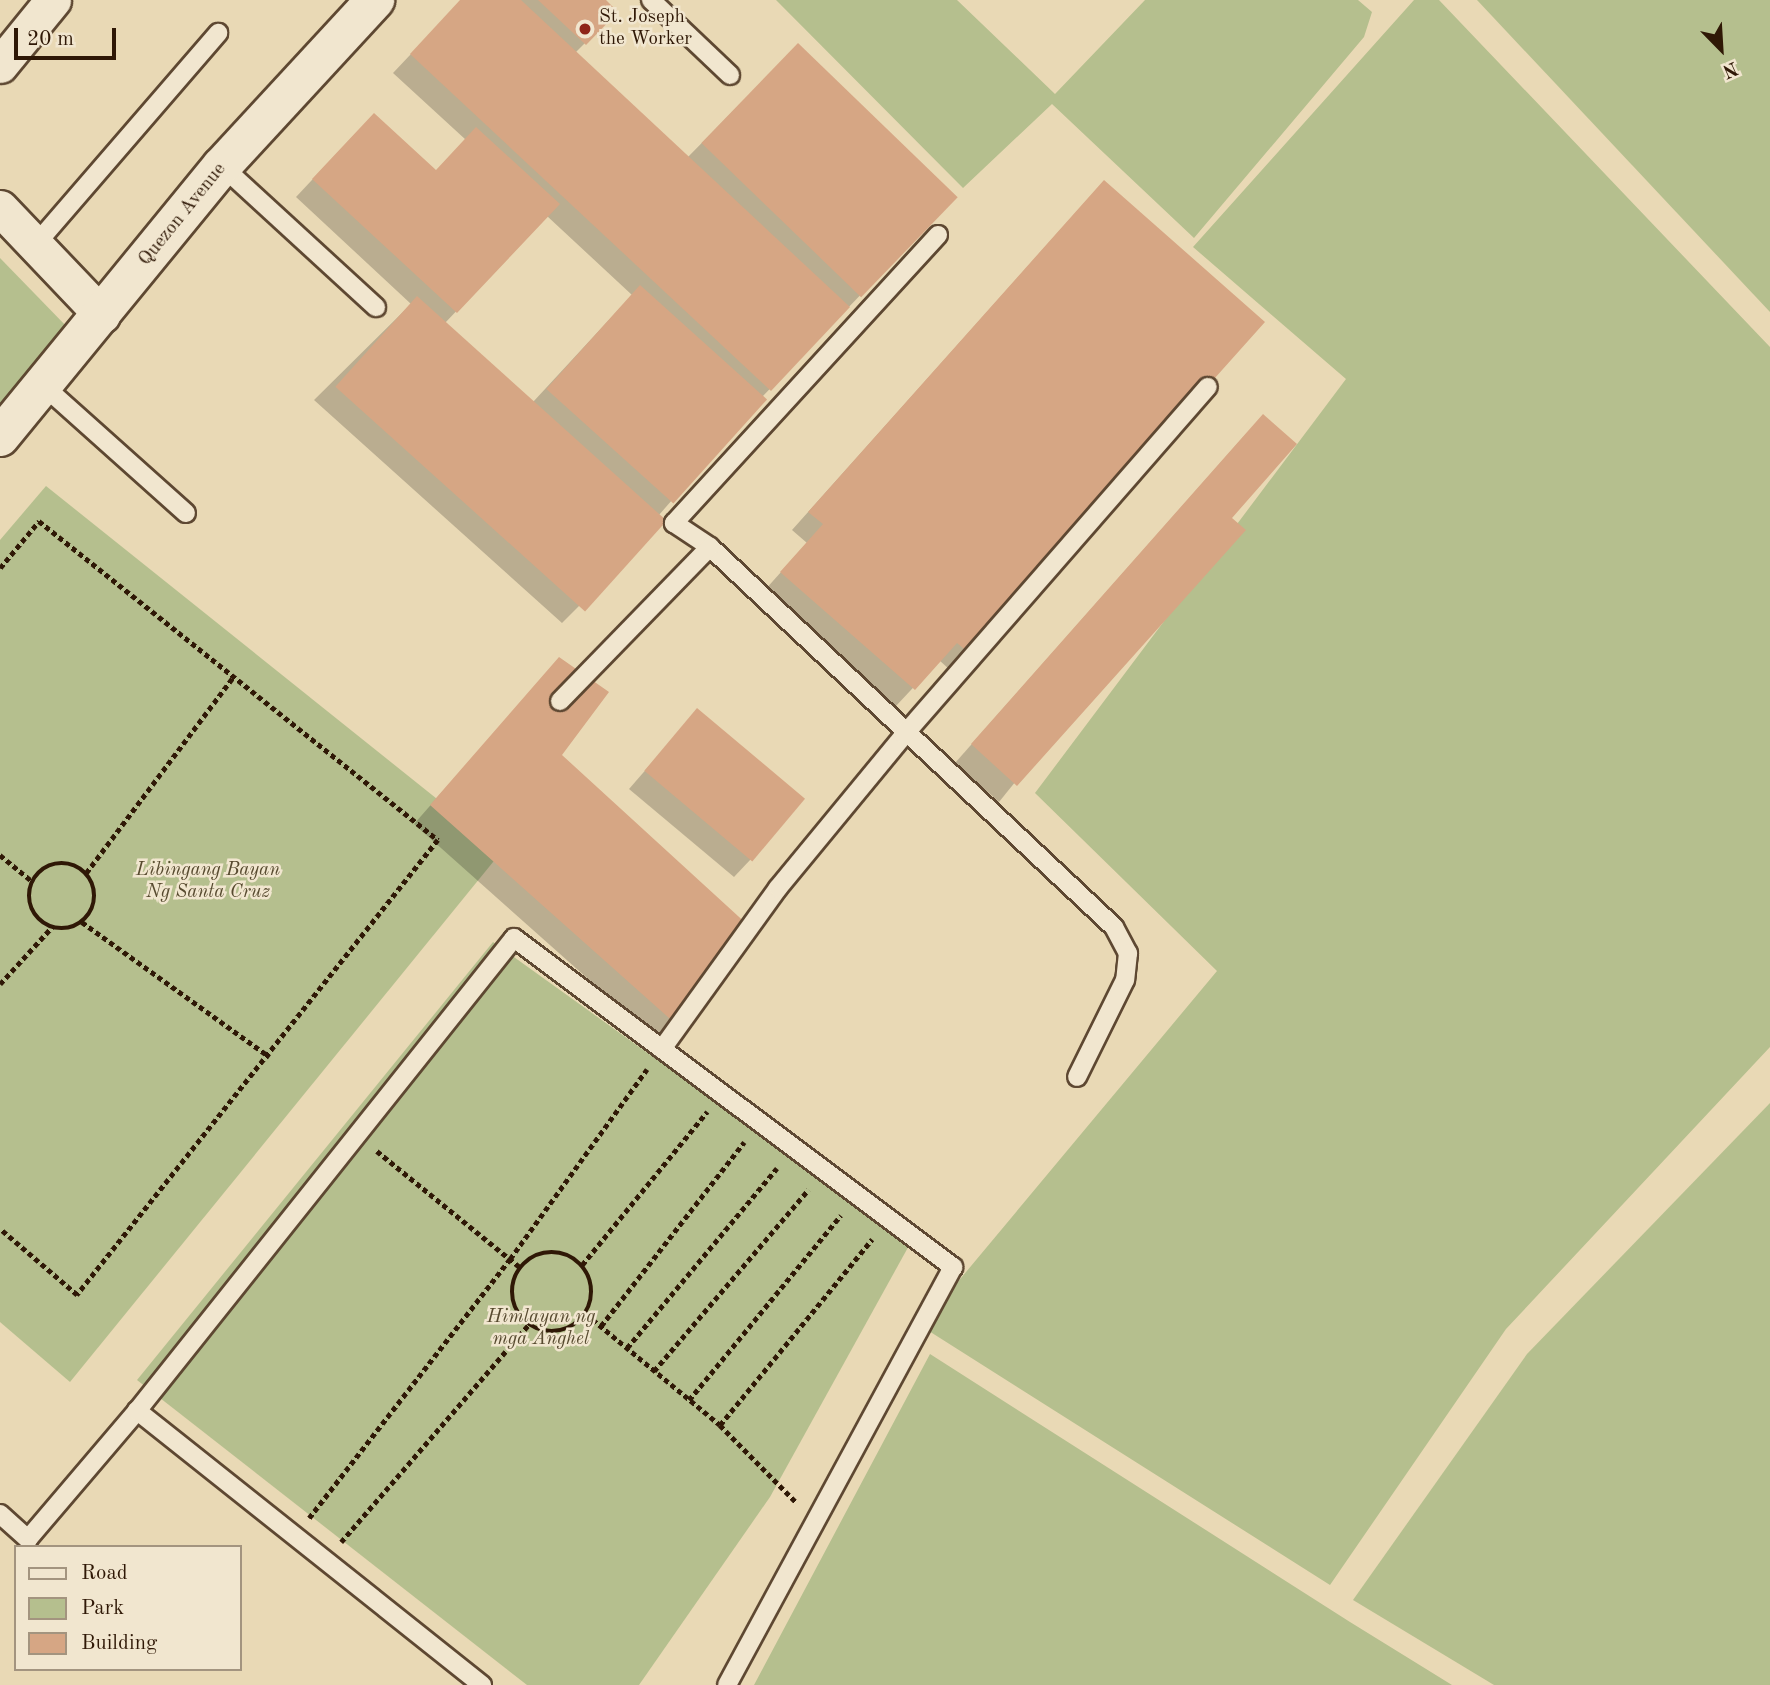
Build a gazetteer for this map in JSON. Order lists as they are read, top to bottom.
{
  "streets": {
    "main road": ["Quezon Avenue"]
  },
  "parks": ["Libingang Bayan Ng Santa Cruz", "Himlayan ng mga Anghel"],
  "places": ["St. Joseph the Worker"],
  "legend": ["Road", "Park", "Building"],
  "scale_bar": "20 m",
  "north": "bottom right"
}
